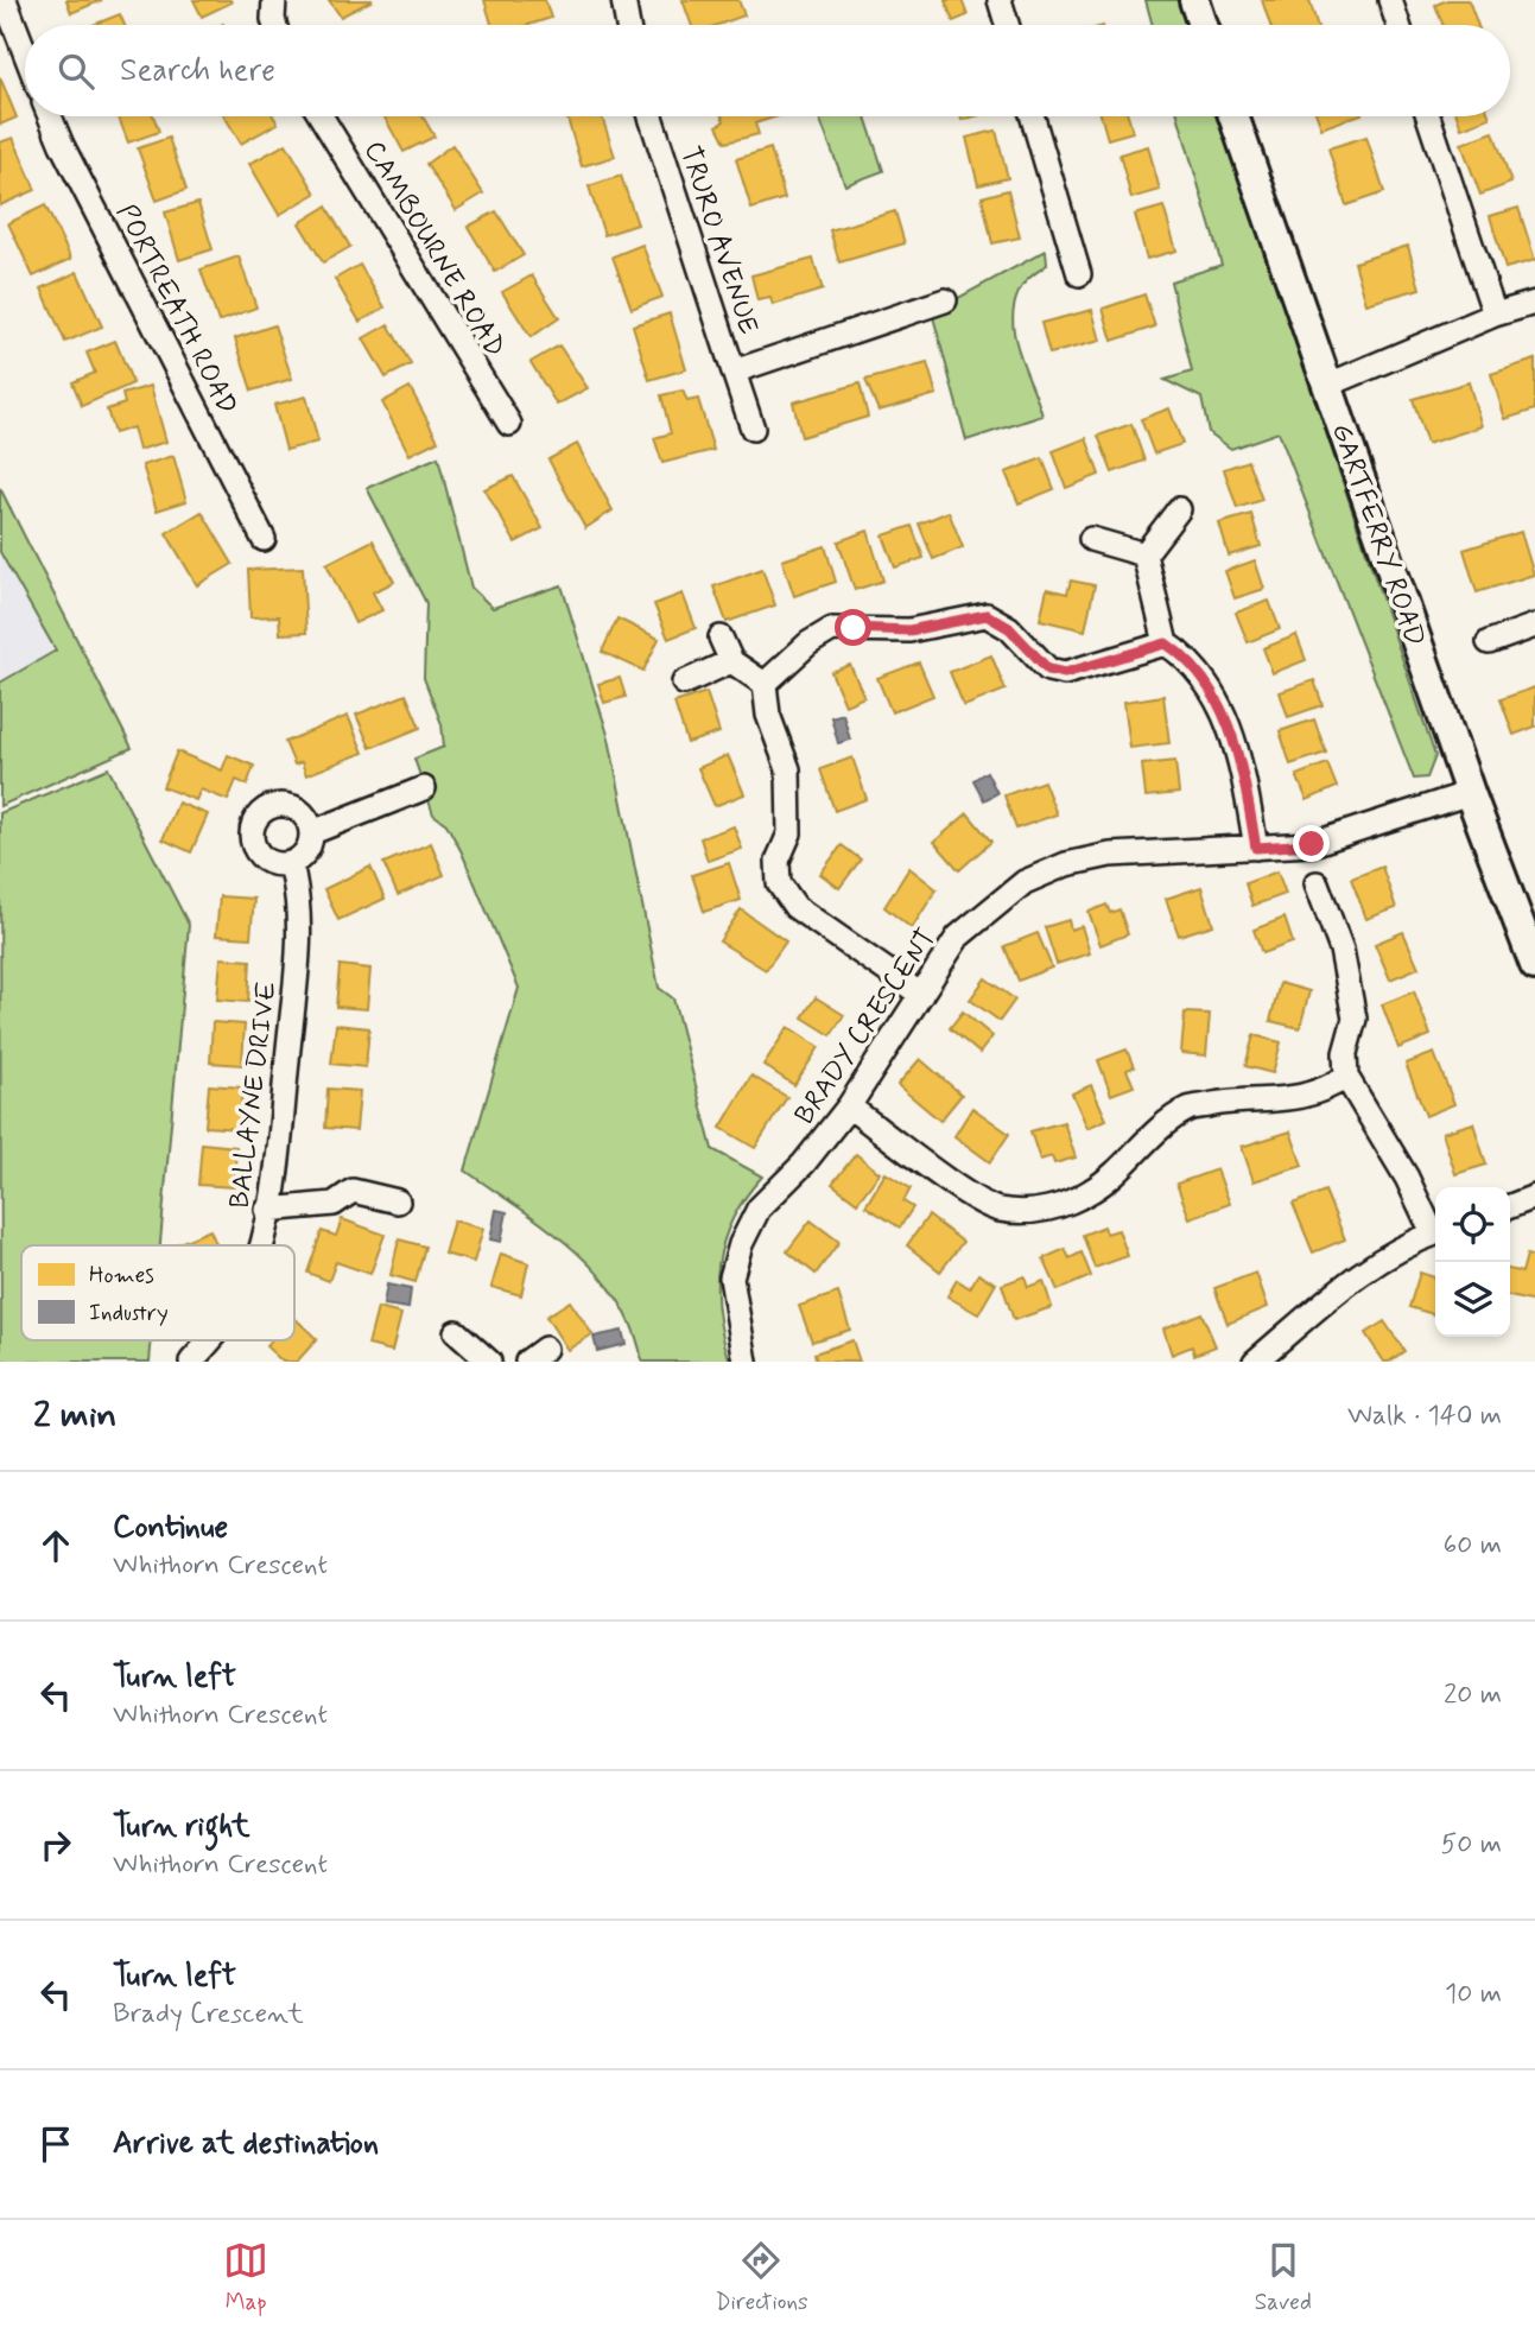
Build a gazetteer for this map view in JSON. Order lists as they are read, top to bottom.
{
  "streets": {
    "street": [
      "TRURO AVENUE",
      "CAMBOURNE ROAD",
      "PORTREATH ROAD",
      "GARTFERRY ROAD",
      "BRADY CRESCENT",
      "BALLAYNE DRIVE"
    ]
  },
  "crossings": [
    ["GARTFERRY ROAD", "BRADY CRESCENT"]
  ],
  "legend": ["Homes", "Industry"],
  "page": {
    "search": "Search here",
    "heading": ["2 min", "Walk · 140 m"],
    "list": [
      ["Continue", "Whithorn Crescent", "60 m"],
      ["Turn left", "Whithorn Crescent", "20 m"],
      ["Turn right", "Whithorn Crescent", "50 m"],
      ["Turn left", "Brady Crescent", "10 m"],
      "Arrive at destination"
    ],
    "nav": ["Map", "Directions", "Saved"]
  }
}
